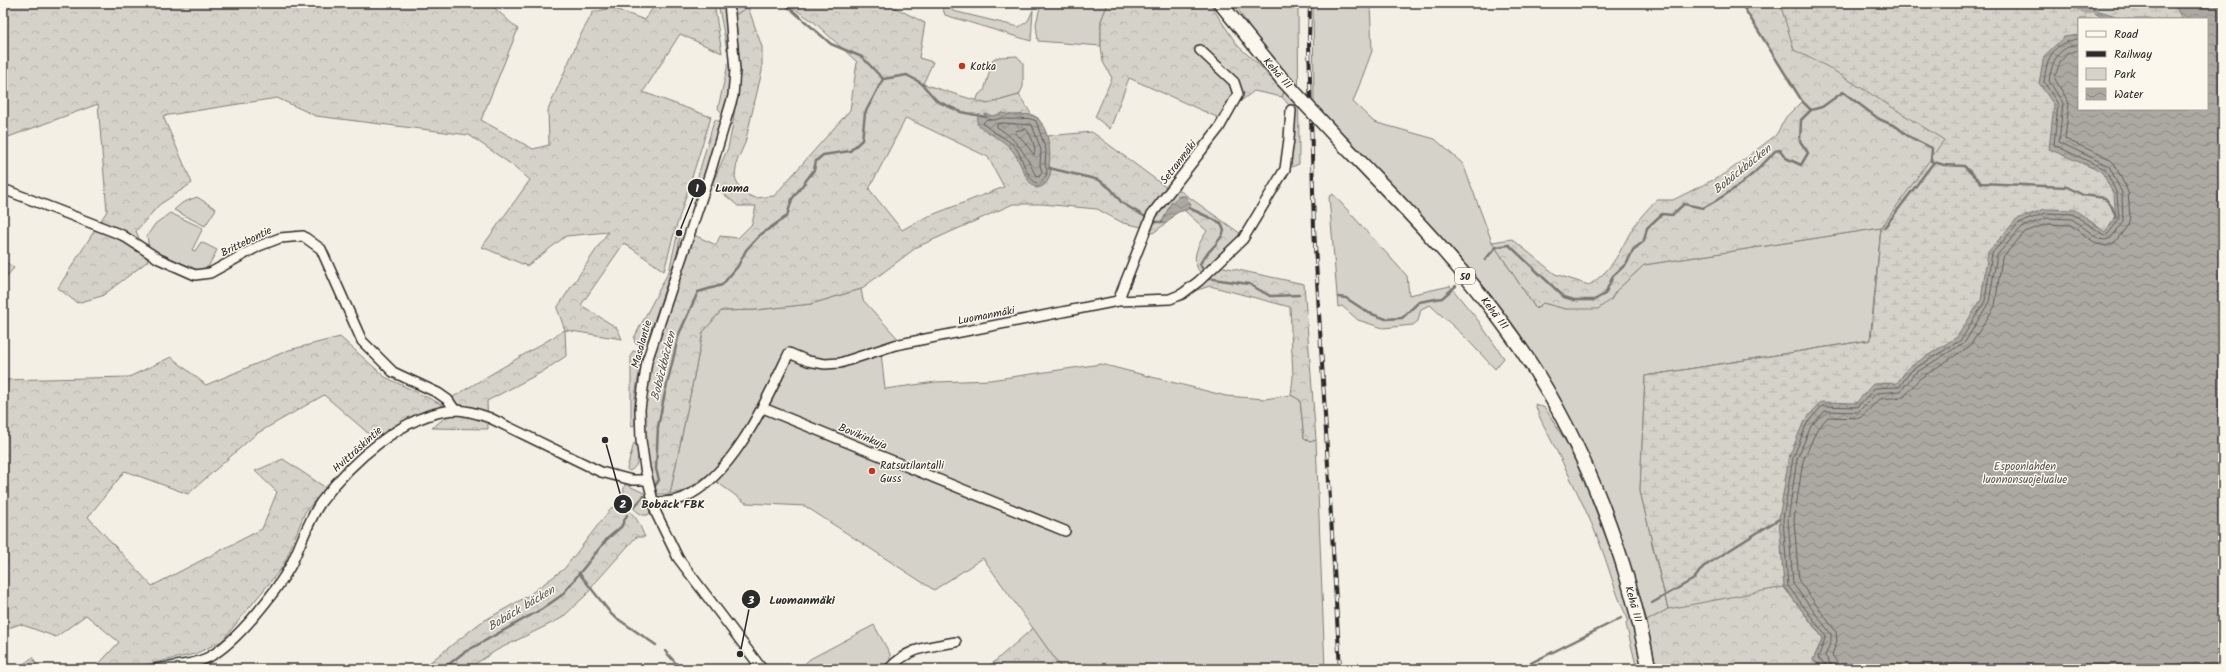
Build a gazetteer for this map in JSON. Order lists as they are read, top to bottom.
{
  "streets": {
    "highway": ["Kehä III", "50"],
    "street": [
      "Setranmäki",
      "Brittebontie",
      "Luomanmäki",
      "Masalantie",
      "Bovikinkuja",
      "Hvitträskintie"
    ]
  },
  "crossings": [
    ["Setranmäki", "Luomanmäki"],
    ["Brittebontie", "Hvitträskintie"],
    ["Luomanmäki", "Masalantie"],
    ["Luomanmäki", "Bovikinkuja"],
    ["Masalantie", "Hvitträskintie"]
  ],
  "water": ["Bobäckbäcken", "Bobäck bäcken"],
  "parks": ["Espoonlahden luonnonsuojelualue"],
  "places": [
    "Kotka",
    "Luoma",
    "Bobäck FBK",
    "Ratsutilantalli Guss",
    "Luomanmäki"
  ],
  "legend": [
    "Road",
    "Railway",
    "Park",
    "Water"
  ]
}
